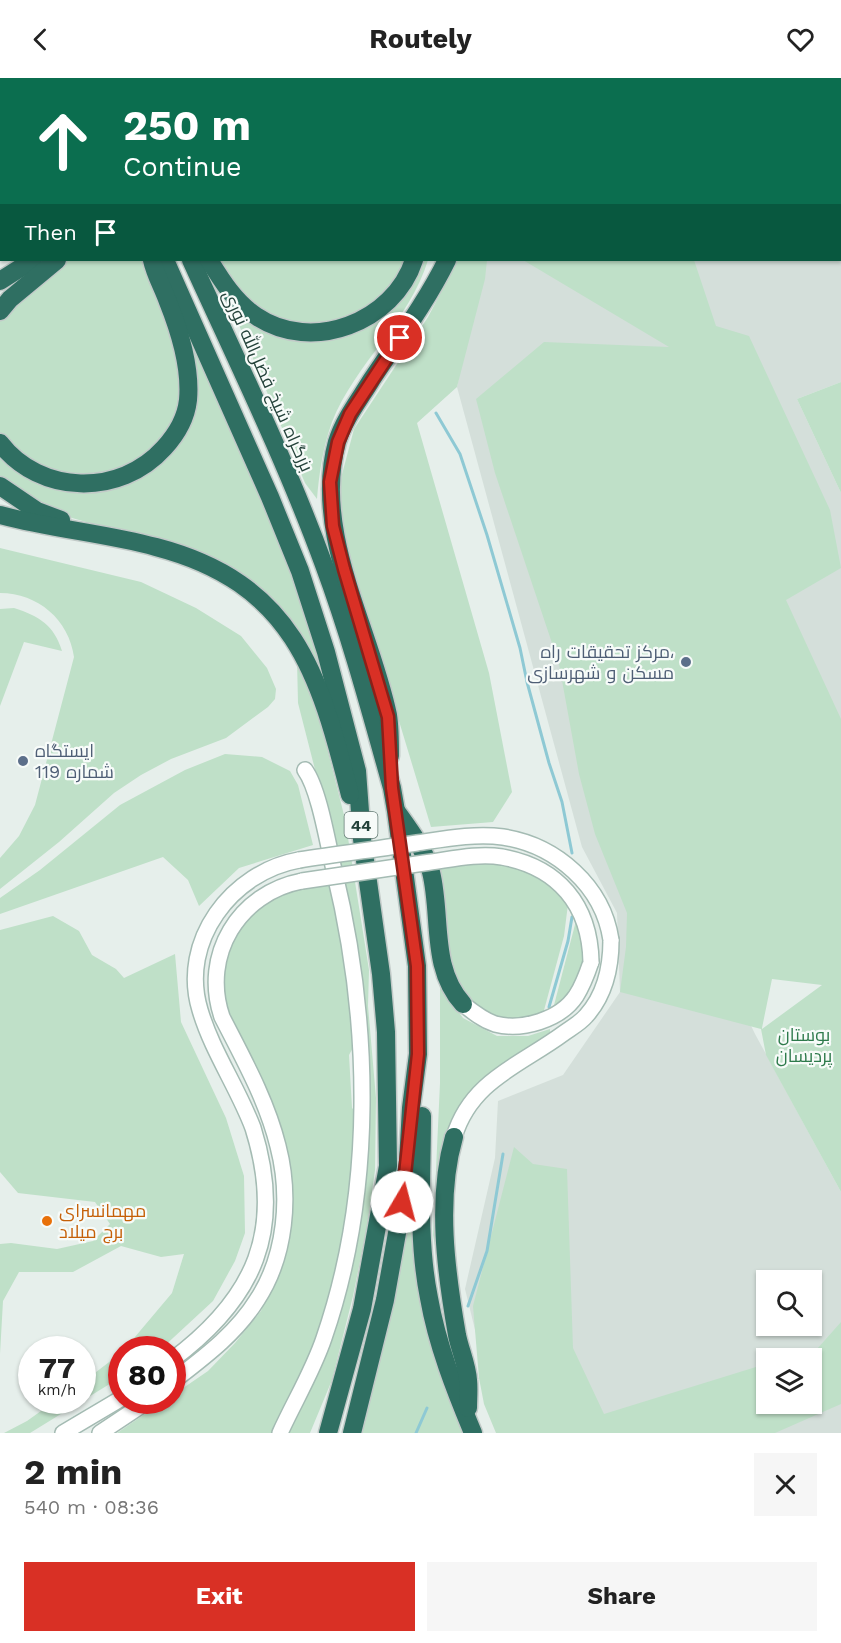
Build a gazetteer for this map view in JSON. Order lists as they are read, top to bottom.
{
  "streets": {
    "highway": ["بزرگراه شیخ فضل‌الله نوری", "44"]
  },
  "parks": ["بوستان پردیسان"],
  "places": ["مرکز تحقیقات راه، مسکن و شهرسازی", "ایستگاه شماره 119", "مهمانسرای برج میلاد"],
  "page": {
    "header": "Routely",
    "turn": ["250 m", "Continue"],
    "then": "Then",
    "speed": "77 km/h",
    "limit": "80",
    "heading": ["2 min", "540 m · 08:36"],
    "buttons": ["Exit", "Share"]
  }
}
